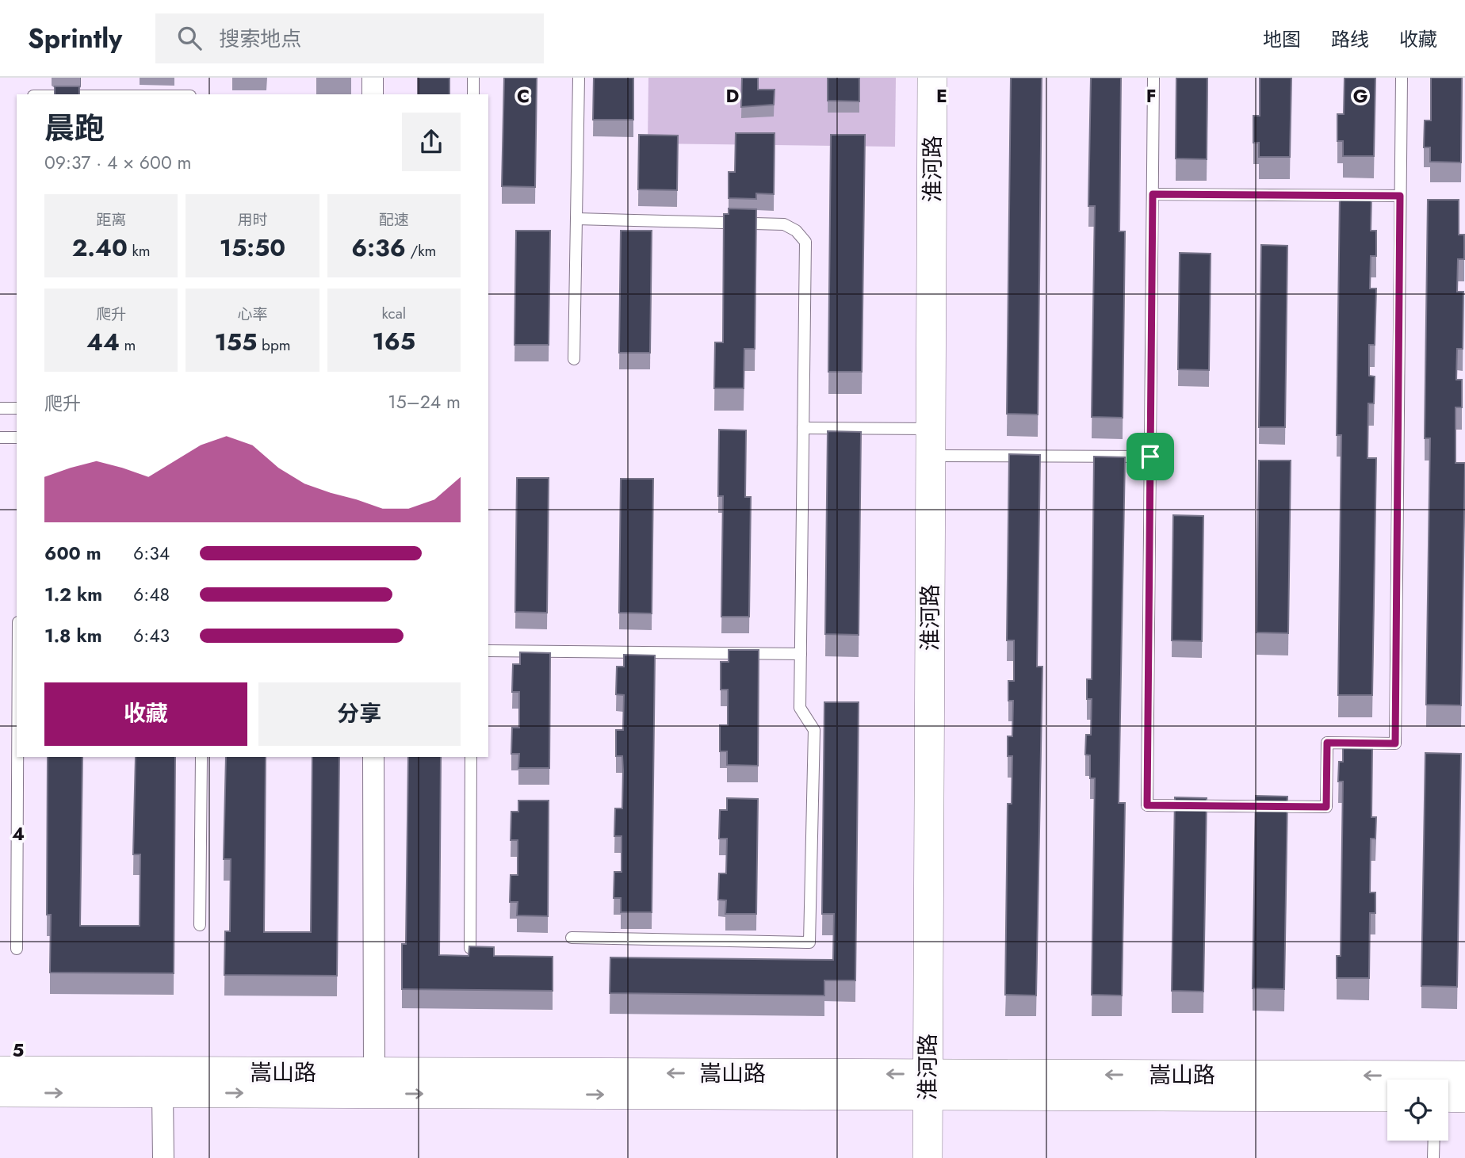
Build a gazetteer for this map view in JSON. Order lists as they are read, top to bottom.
{
  "streets": {
    "street": ["淮河路", "嵩山路"]
  },
  "crossings": [
    ["淮河路", "嵩山路"]
  ],
  "page": {
    "header": "Sprintly",
    "search": "搜索地点",
    "nav": ["地图", "路线", "收藏"],
    "heading": ["晨跑", "09:37 · 4 × 600 m"],
    "stats": [
      ["距离", "2.40 km"],
      ["用时", "15:50"],
      ["配速", "6:36 /km"],
      ["爬升", "44 m"],
      ["心率", "155 bpm"],
      ["kcal", "165"]
    ],
    "chart": ["爬升", "15–24 m"],
    "list": [
      {
        "name": "600 m",
        "note": "6:34"
      },
      {
        "name": "1.2 km",
        "note": "6:48"
      },
      {
        "name": "1.8 km",
        "note": "6:43"
      }
    ],
    "buttons": ["收藏", "分享"]
  },
  "grid": {
    "columns": [
      "C",
      "D",
      "E",
      "F",
      "G"
    ],
    "rows": ["4", "5"]
  }
}
